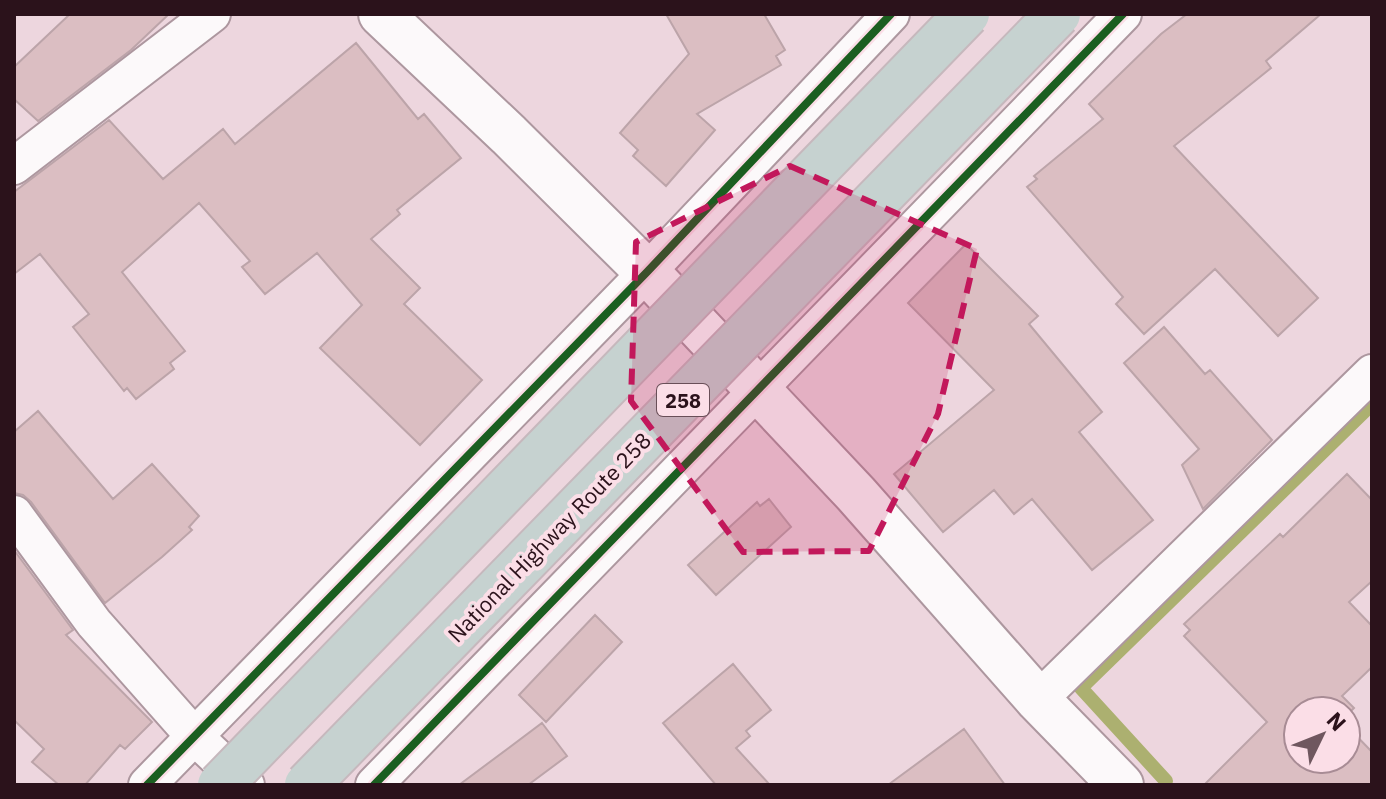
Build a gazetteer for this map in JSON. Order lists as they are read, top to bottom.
{
  "streets": {
    "highway": ["258", "National Highway Route 258"]
  },
  "north": "top right"
}
